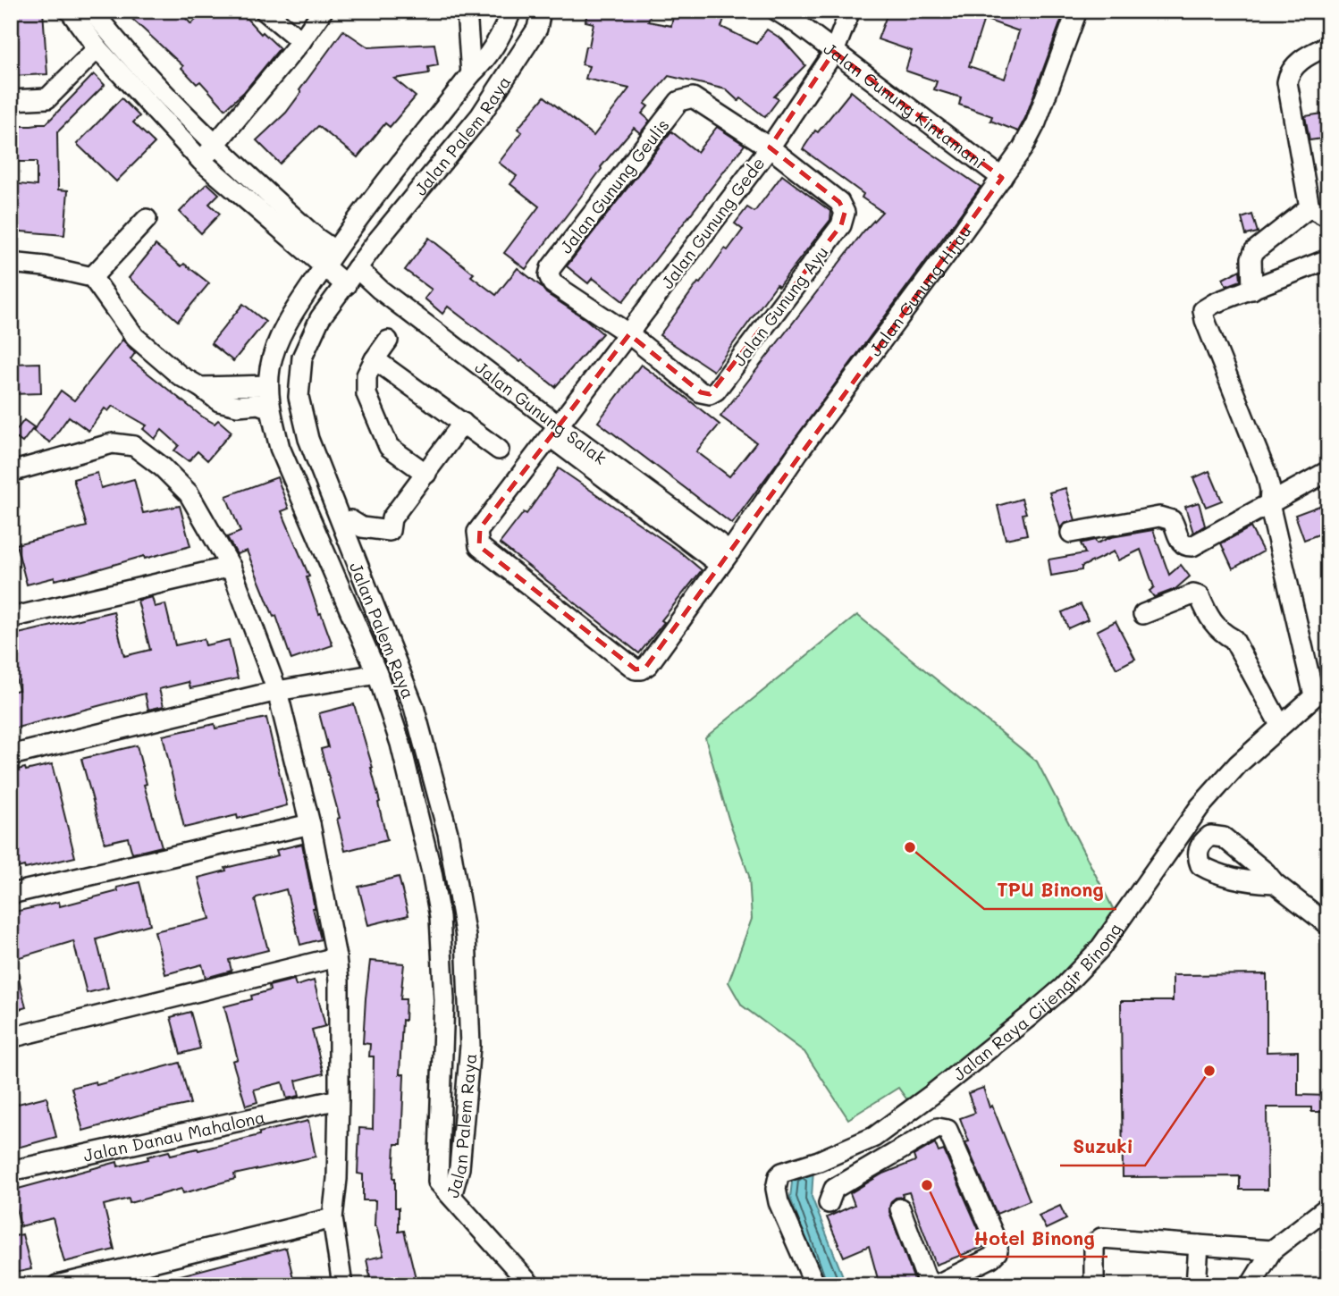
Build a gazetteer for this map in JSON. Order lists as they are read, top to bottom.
{
  "streets": {
    "street": [
      "Jalan Gunung Kintamani",
      "Jalan Palem Raya",
      "Jalan Gunung Geulis",
      "Jalan Gunung Gede",
      "Jalan Gunung Hijau",
      "Jalan Gunung Ayu",
      "Jalan Gunung Salak",
      "Jalan Raya Cijengir Binong",
      "Jalan Danau Mahalona"
    ]
  },
  "crossings": [
    ["Jalan Gunung Kintamani", "Jalan Gunung Gede"],
    ["Jalan Gunung Kintamani", "Jalan Gunung Hijau"],
    ["Jalan Palem Raya", "Jalan Gunung Salak"],
    ["Jalan Gunung Geulis", "Jalan Gunung Gede"],
    ["Jalan Gunung Geulis", "Jalan Gunung Ayu"],
    ["Jalan Gunung Gede", "Jalan Gunung Hijau"],
    ["Jalan Gunung Gede", "Jalan Gunung Ayu"],
    ["Jalan Gunung Gede", "Jalan Gunung Salak"],
    ["Jalan Gunung Hijau", "Jalan Gunung Salak"]
  ],
  "places": ["TPU Binong", "Suzuki", "Hotel Binong"]
}
